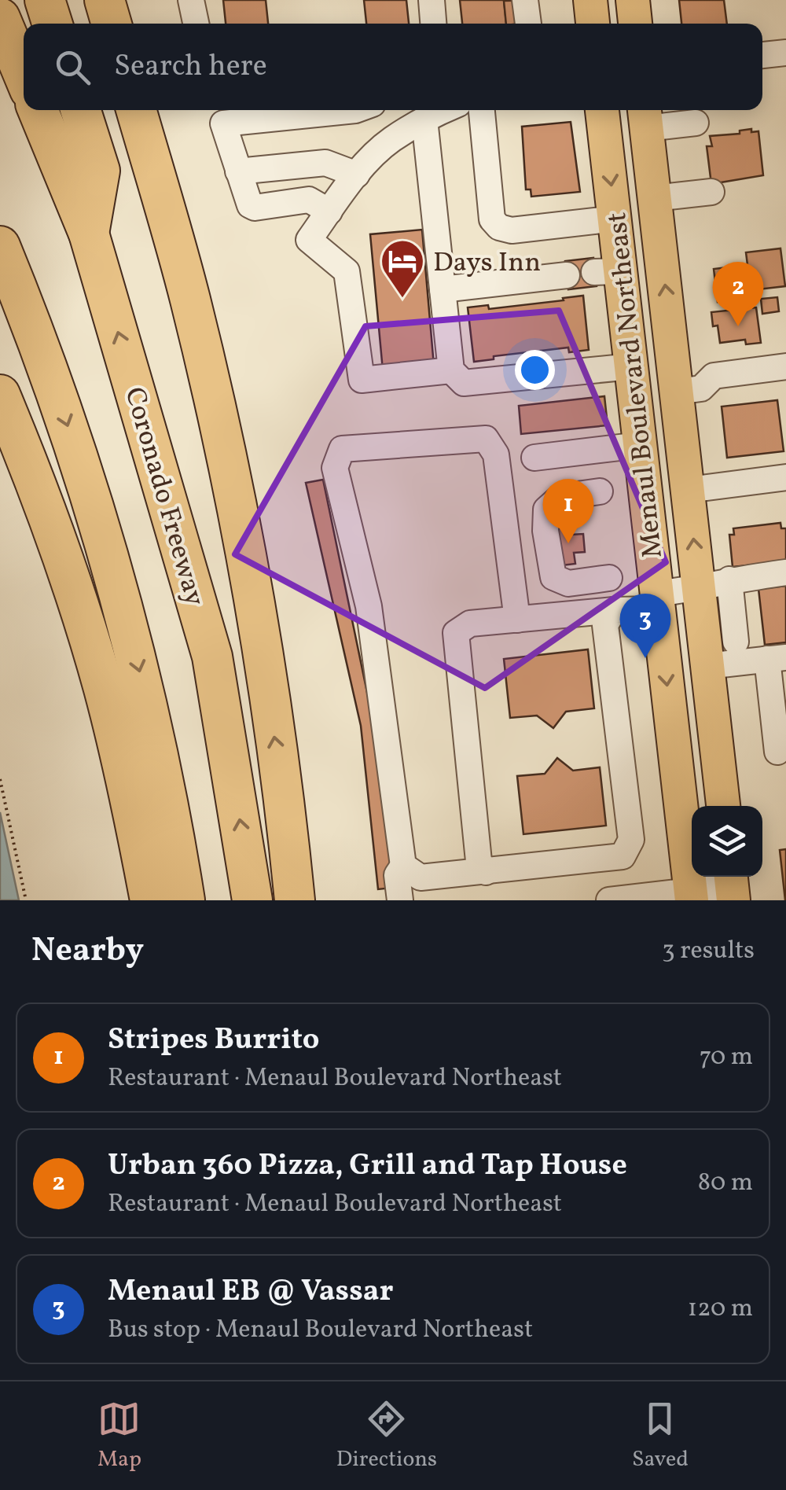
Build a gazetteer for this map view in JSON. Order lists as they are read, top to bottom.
{
  "streets": {
    "highway": ["Coronado Freeway"],
    "main road": ["Menaul Boulevard Northeast"]
  },
  "places": {
    "hotel": ["Days Inn"]
  },
  "page": {
    "search": "Search here",
    "pins": ["2", "1", "3"],
    "heading": ["Nearby", "3 results"],
    "list": [
      {
        "mark": "1",
        "name": "Stripes Burrito",
        "note": "Restaurant · Menaul Boulevard Northeast",
        "value": "70 m"
      },
      {
        "mark": "2",
        "name": "Urban 360 Pizza, Grill and Tap House",
        "note": "Restaurant · Menaul Boulevard Northeast",
        "value": "80 m"
      },
      {
        "mark": "3",
        "name": "Menaul EB @ Vassar",
        "note": "Bus stop · Menaul Boulevard Northeast",
        "value": "120 m"
      }
    ],
    "nav": ["Map", "Directions", "Saved"]
  }
}
